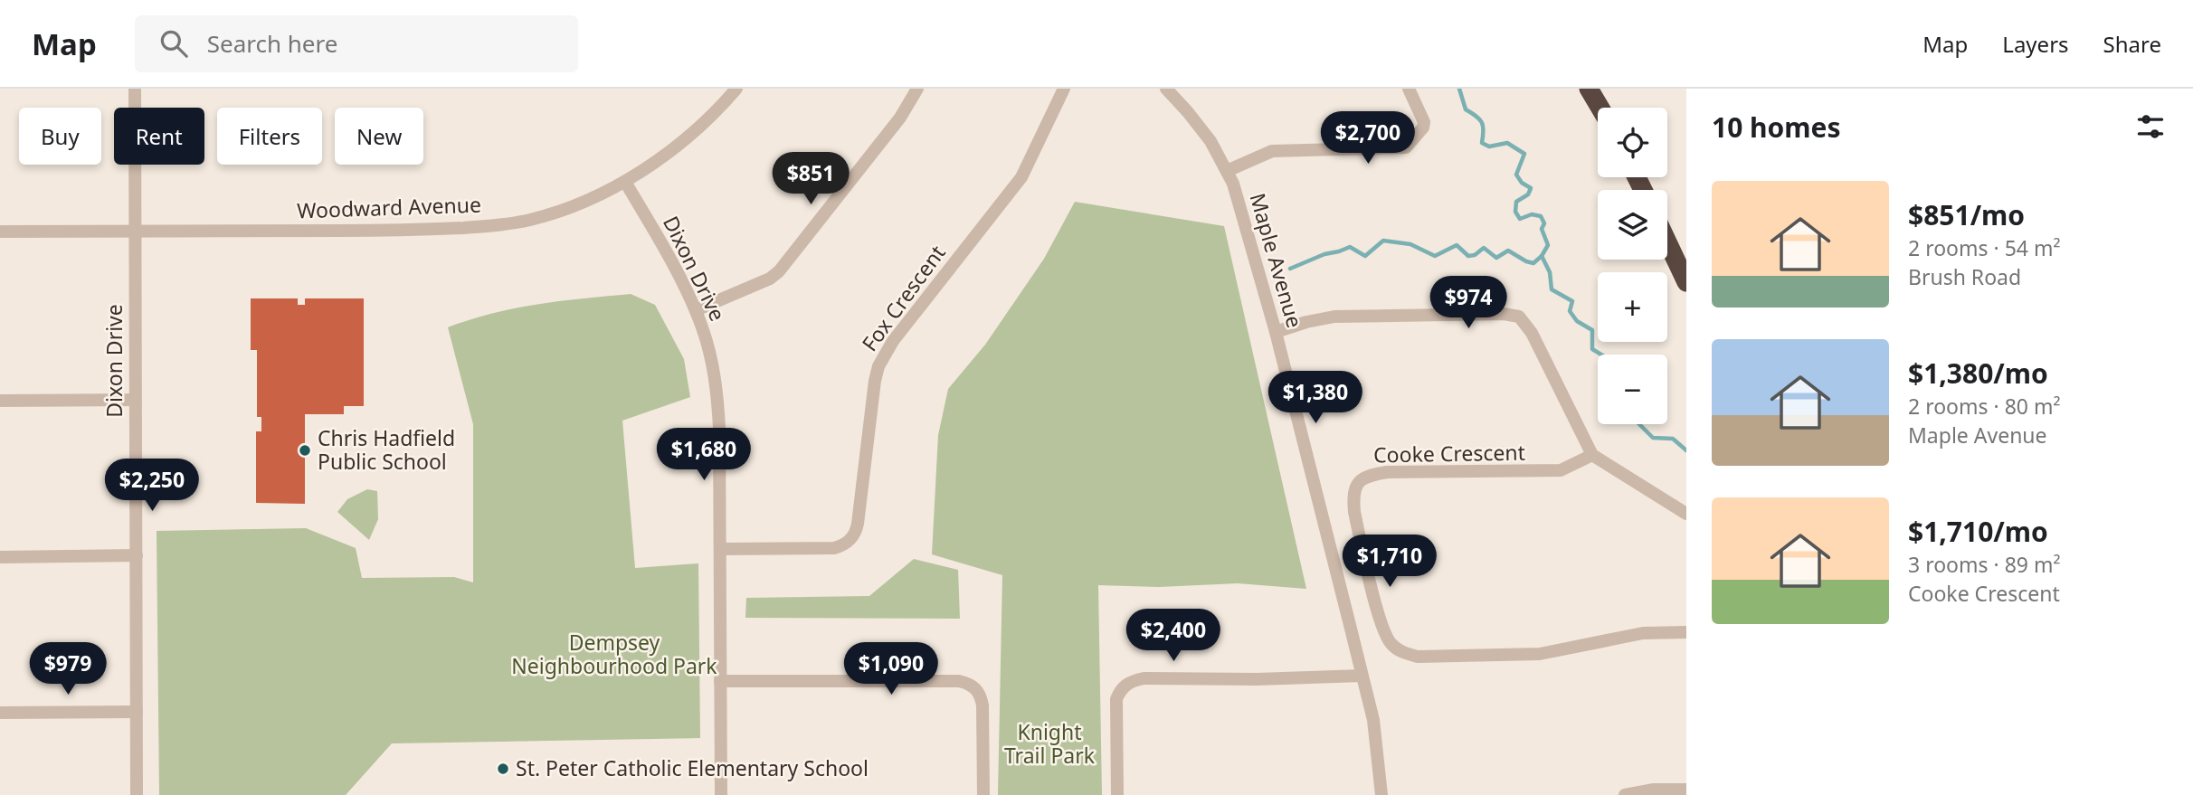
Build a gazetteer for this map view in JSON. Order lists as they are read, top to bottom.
{
  "streets": {
    "street": [
      "Woodward Avenue",
      "Maple Avenue",
      "Dixon Drive",
      "Fox Crescent",
      "Cooke Crescent"
    ]
  },
  "crossings": [
    ["Woodward Avenue", "Dixon Drive"],
    ["Dixon Drive", "Fox Crescent"]
  ],
  "parks": ["Dempsey Neighbourhood Park", "Knight Trail Park"],
  "places": ["Chris Hadfield Public School", "St. Peter Catholic Elementary School"],
  "page": {
    "header": "Map",
    "search": "Search here",
    "nav": ["Map", "Layers", "Share"],
    "heading": "10 homes",
    "map_buttons": ["+", "−"],
    "chip": [
      "Buy",
      "Rent",
      "Filters",
      "New"
    ],
    "price": [
      "$2,700",
      "$851",
      "$974",
      "$1,380",
      "$1,680",
      "$2,250",
      "$1,710",
      "$2,400",
      "$979",
      "$1,090"
    ],
    "list": [
      {
        "name": "$851/mo",
        "note": "2 rooms · 54 m² · Brush Road"
      },
      {
        "name": "$1,380/mo",
        "note": "2 rooms · 80 m² · Maple Avenue"
      },
      {
        "name": "$1,710/mo",
        "note": "3 rooms · 89 m² · Cooke Crescent"
      }
    ]
  }
}
